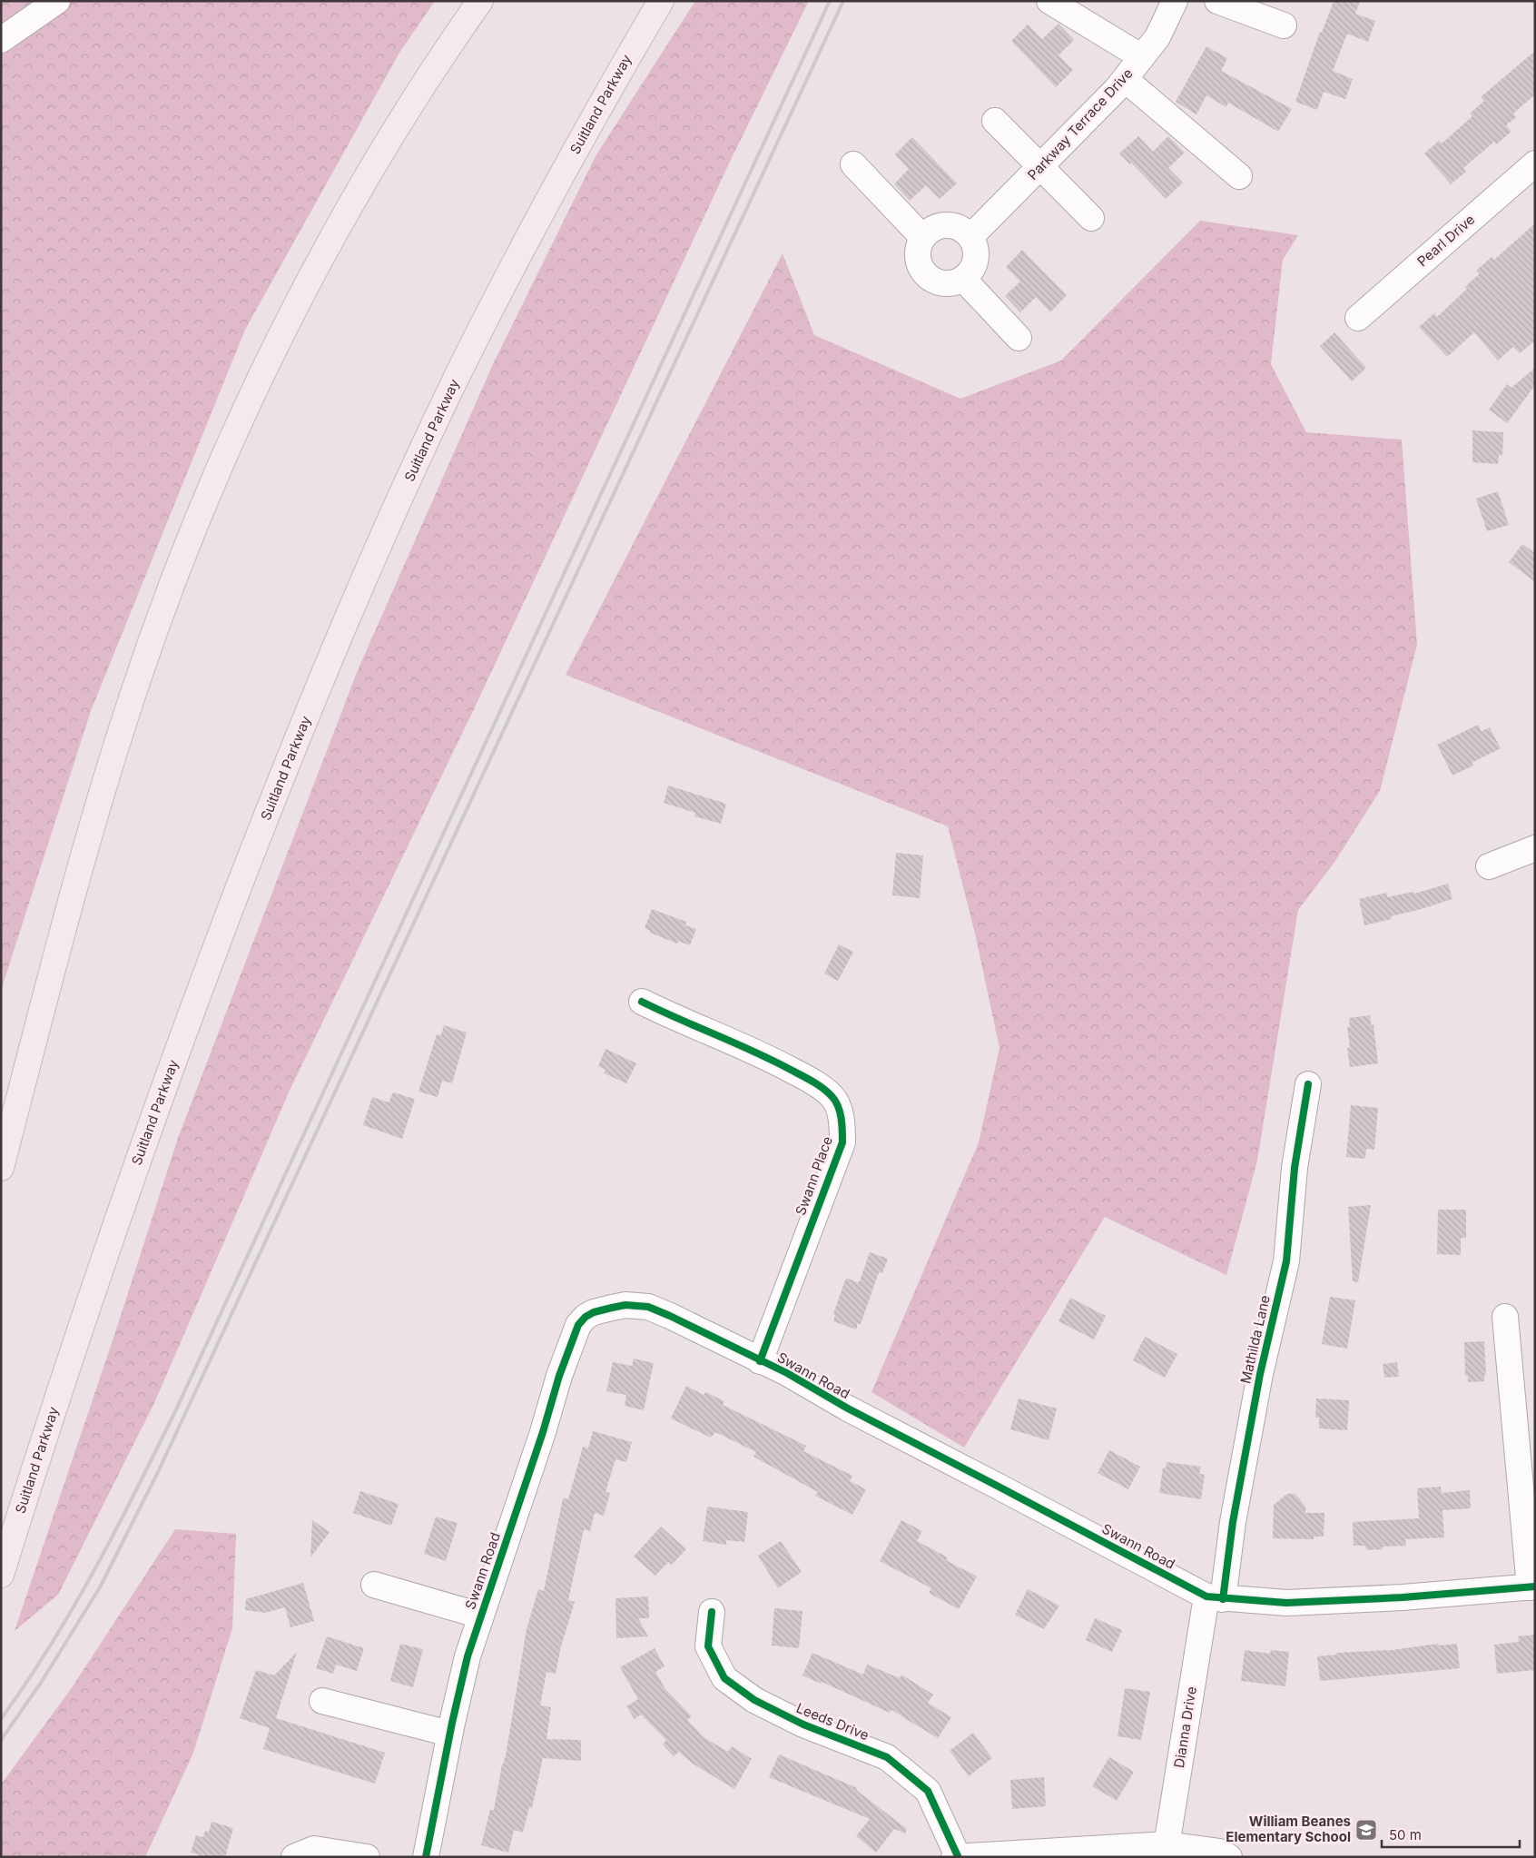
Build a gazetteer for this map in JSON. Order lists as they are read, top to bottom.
{
  "streets": {
    "highway": ["Suitland Parkway"],
    "street": [
      "Parkway Terrace Drive",
      "Pearl Drive",
      "Swann Place",
      "Mathilda Lane",
      "Swann Road",
      "Leeds Drive",
      "Dianna Drive"
    ]
  },
  "crossings": [
    ["Swann Place", "Swann Road"],
    ["Mathilda Lane", "Swann Road"],
    ["Mathilda Lane", "Dianna Drive"],
    ["Swann Road", "Dianna Drive"]
  ],
  "places": {
    "school or university": ["William Beanes Elementary School"]
  },
  "scale_bar": "50 m"
}
